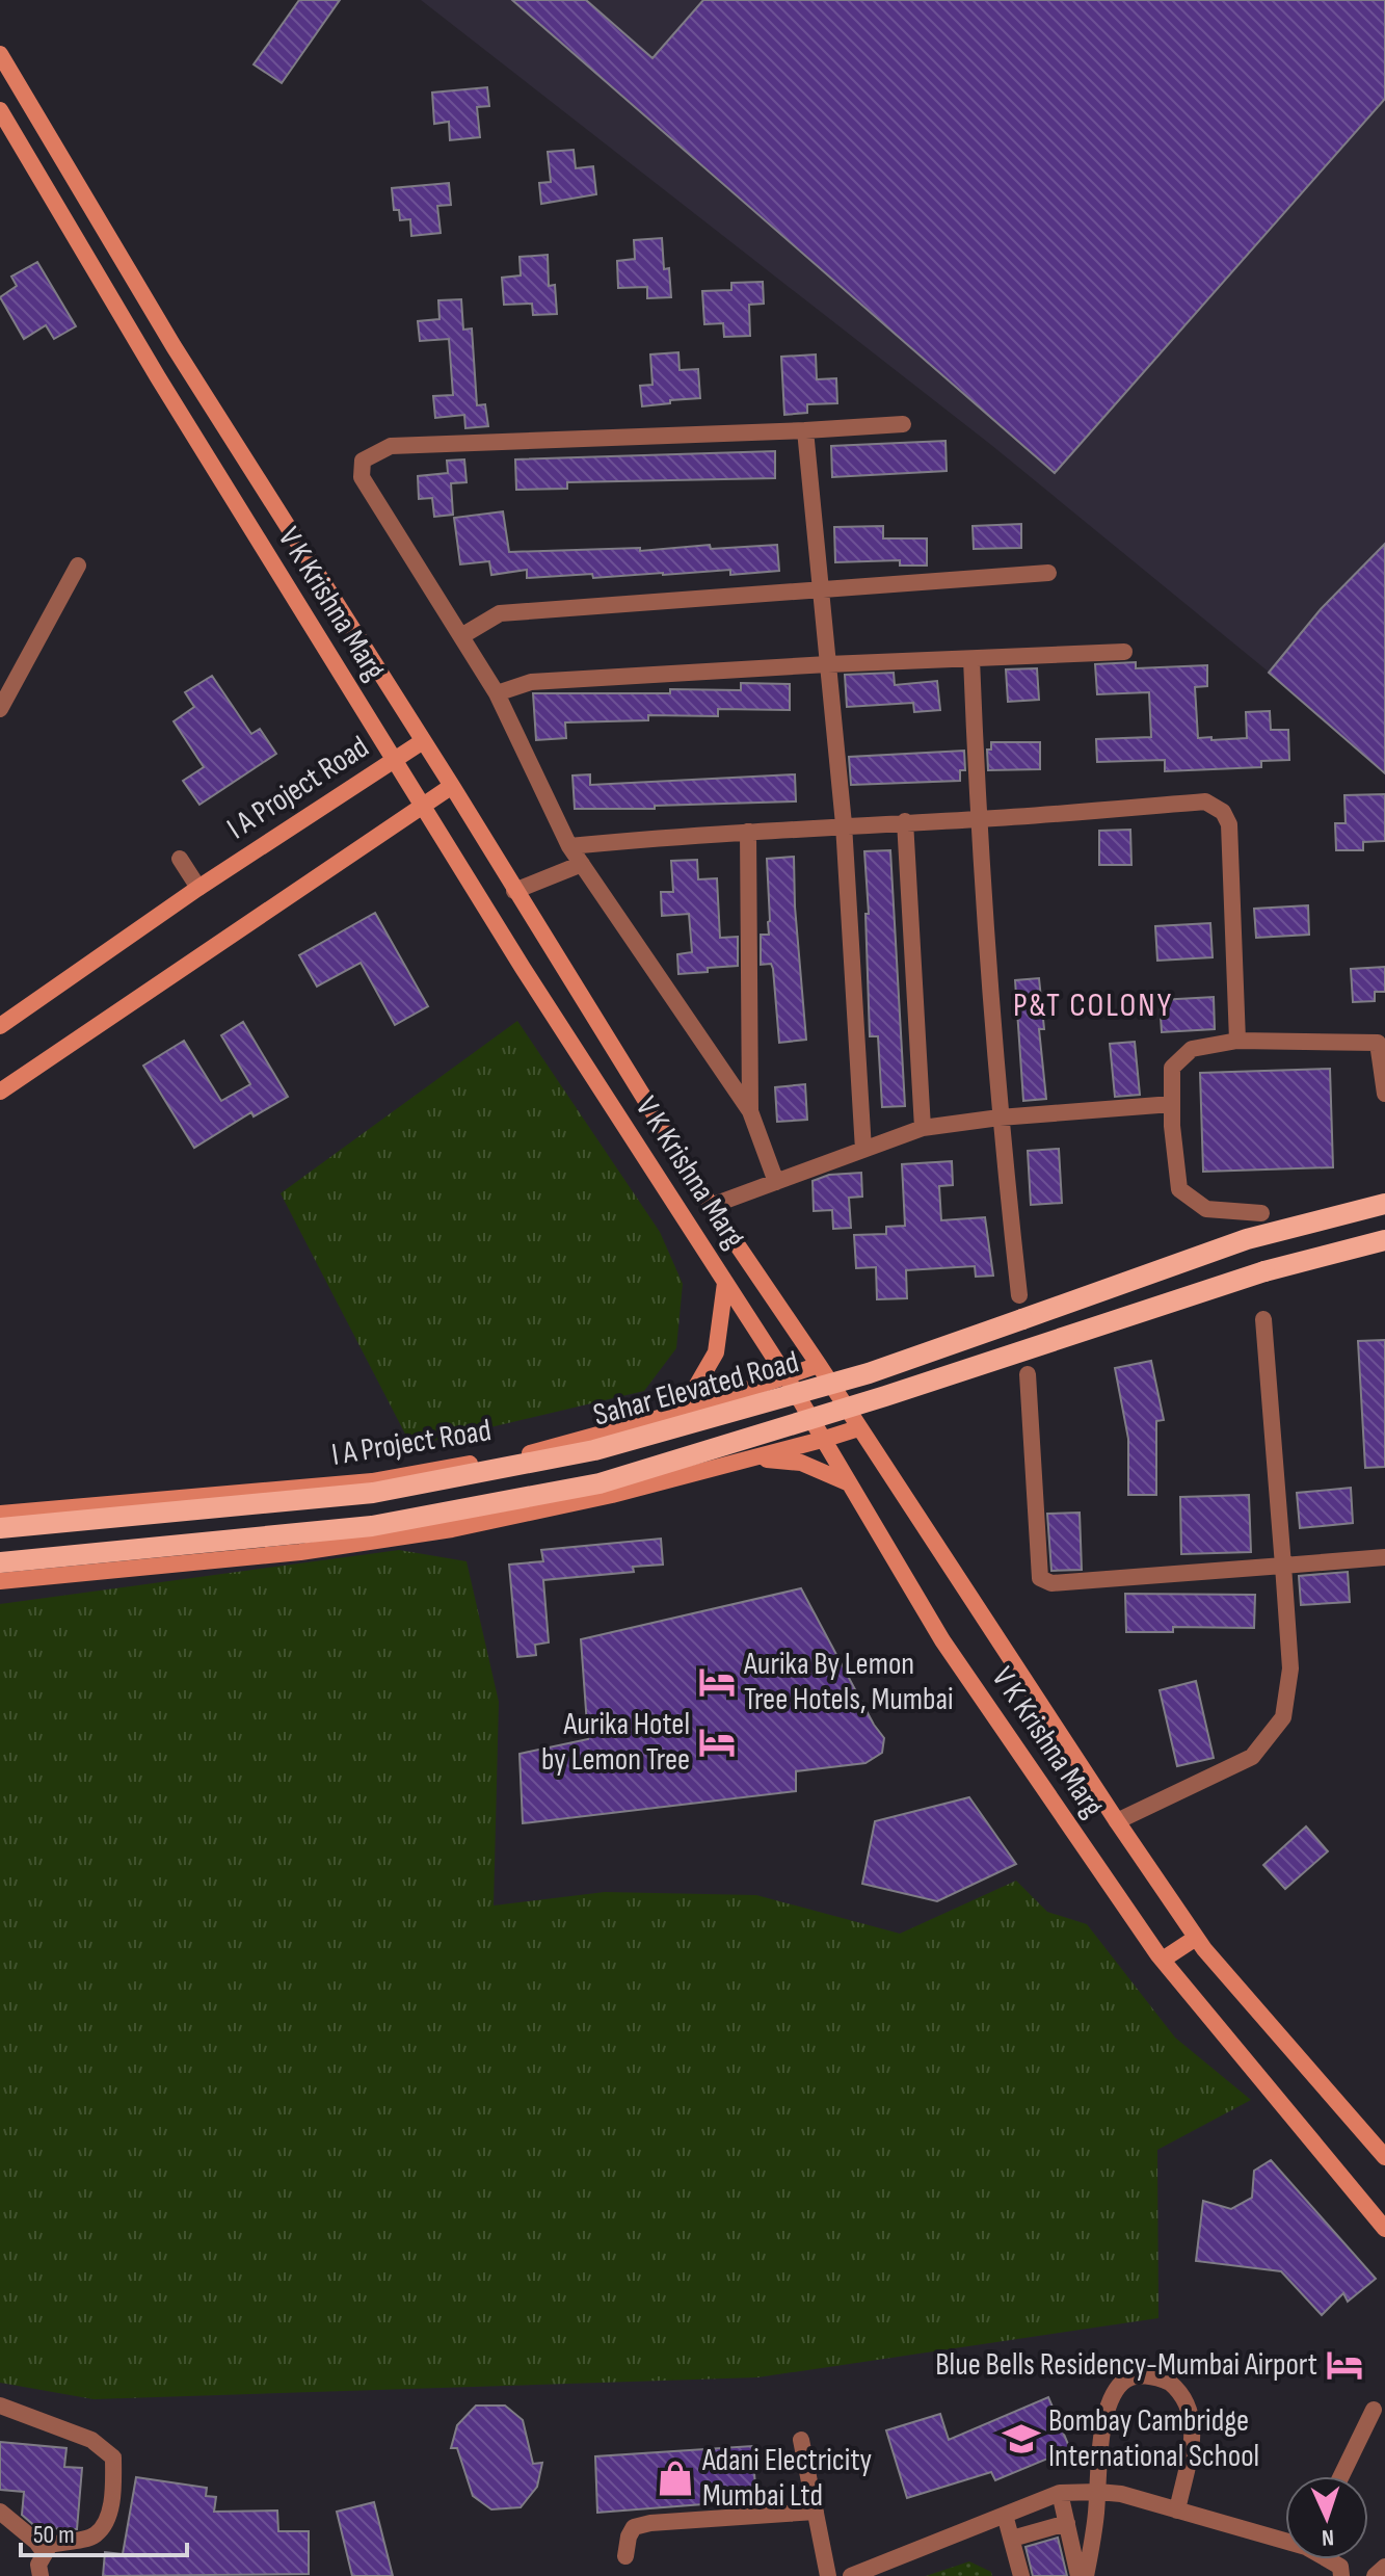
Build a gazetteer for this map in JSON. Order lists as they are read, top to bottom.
{
  "streets": {
    "main road": ["Sahar Elevated Road"],
    "street": ["V K Krishna Marg", "I A Project Road"]
  },
  "crossings": [
    ["V K Krishna Marg", "I A Project Road"]
  ],
  "districts": ["P&T COLONY"],
  "places": {
    "hotel": ["Aurika By Lemon Tree Hotels, Mumbai", "Aurika Hotel by Lemon Tree", "Blue Bells Residency-Mumbai Airport"],
    "school or university": ["Bombay Cambridge International School"],
    "shop": ["Adani Electricity Mumbai Ltd"]
  },
  "scale_bar": "50 m",
  "north": "bottom"
}
